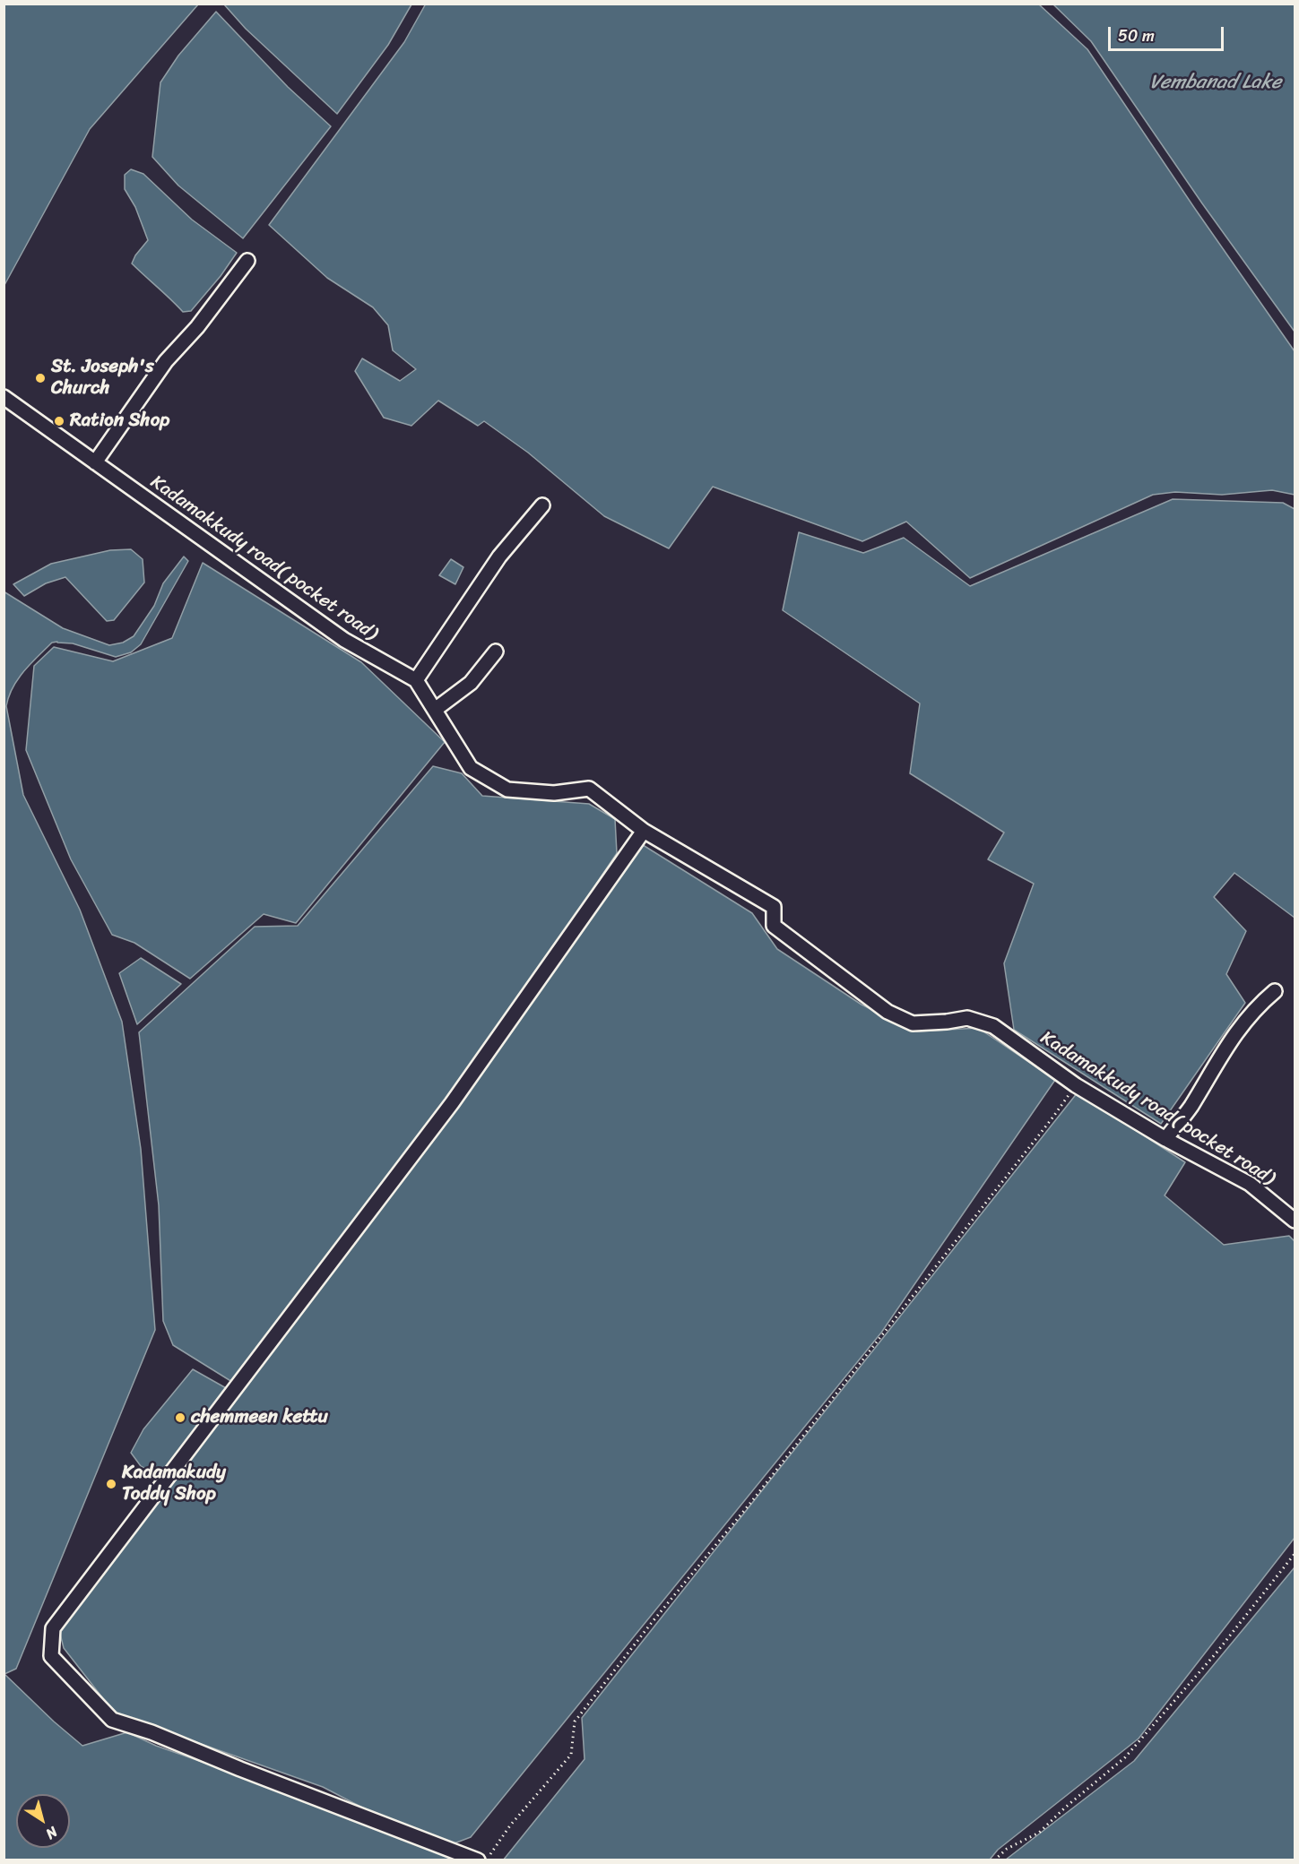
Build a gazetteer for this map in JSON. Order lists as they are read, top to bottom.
{
  "streets": {
    "street": ["Kadamakkudy road( pocket road)"]
  },
  "water": ["Vembanad Lake"],
  "places": [
    "St. Joseph's Church",
    "Ration Shop",
    "chemmeen kettu",
    "Kadamakudy Toddy Shop"
  ],
  "scale_bar": "50 m",
  "north": "bottom right"
}
